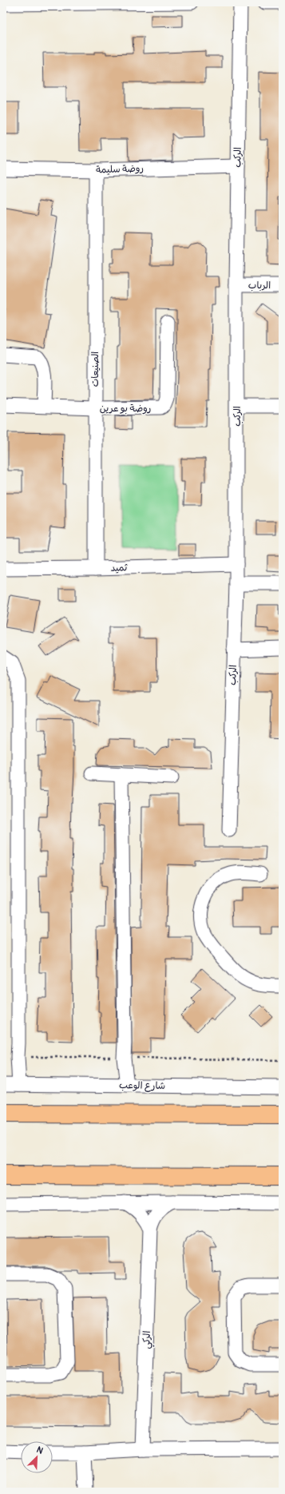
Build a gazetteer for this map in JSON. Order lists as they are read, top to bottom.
{
  "streets": {
    "street": [
      "الركب",
      "روضة سليمة",
      "الرباب",
      "الصنيعات",
      "روضة بو عرين",
      "ثميد",
      "شارع الوعب",
      "الركي"
    ]
  },
  "crossings": [
    ["الركب", "روضة سليمة"],
    ["الركب", "الرباب"],
    ["الركب", "ثميد"],
    ["روضة سليمة", "الصنيعات"],
    ["الصنيعات", "روضة بو عرين"],
    ["الصنيعات", "ثميد"]
  ],
  "north": "top right"
}
